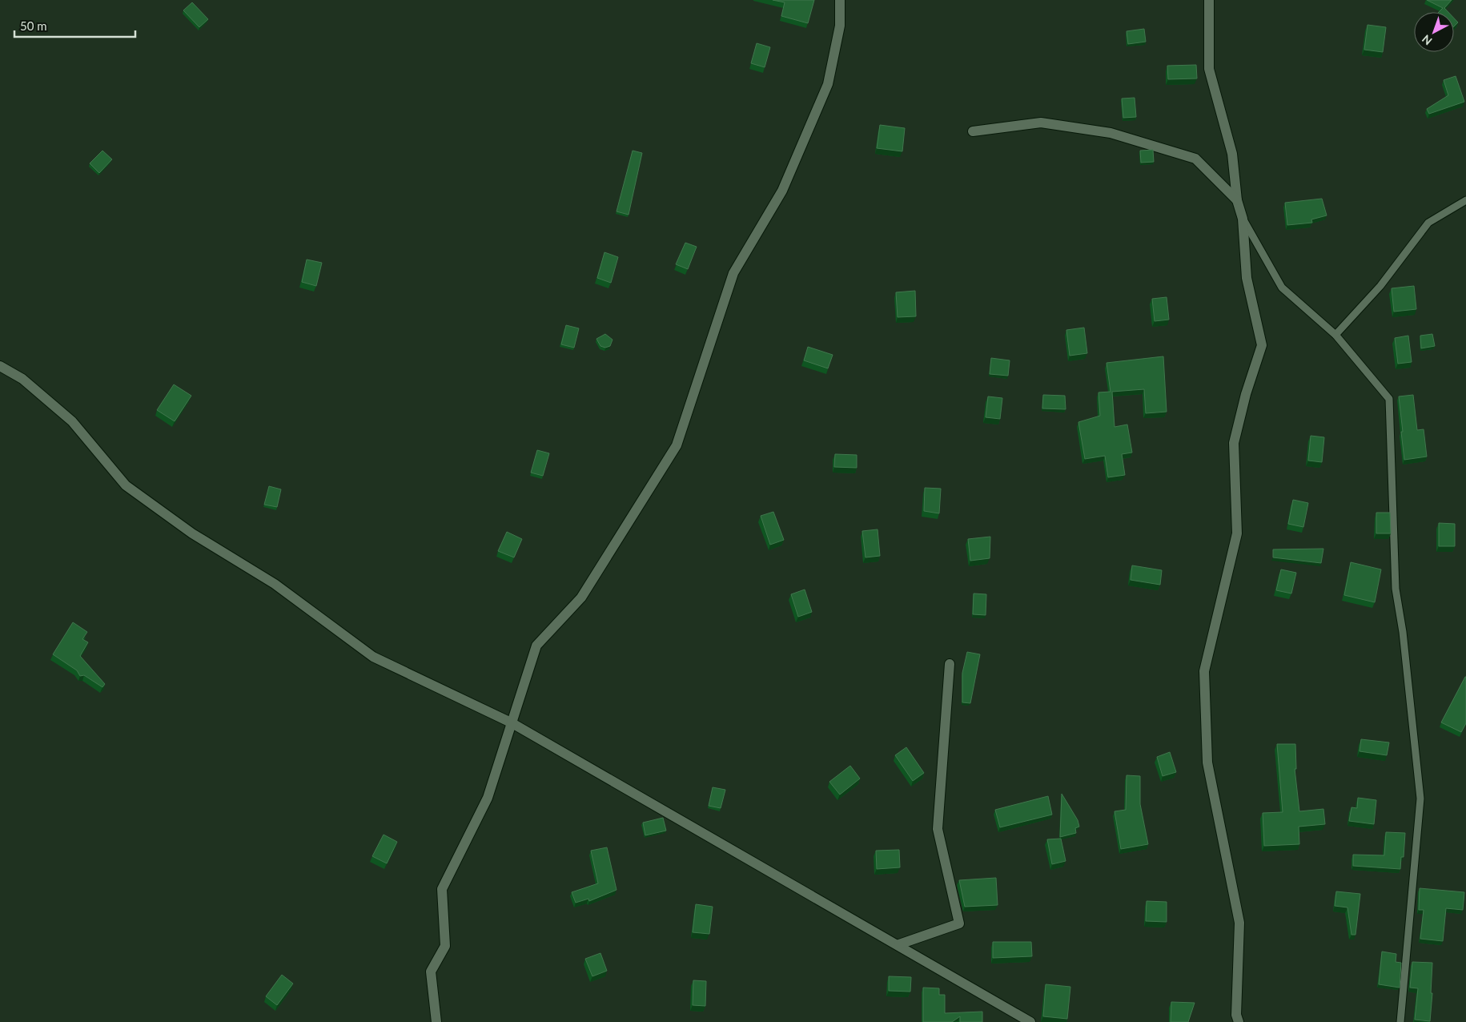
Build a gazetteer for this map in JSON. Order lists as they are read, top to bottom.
{
  "scale_bar": "50 m",
  "north": "bottom left"
}
